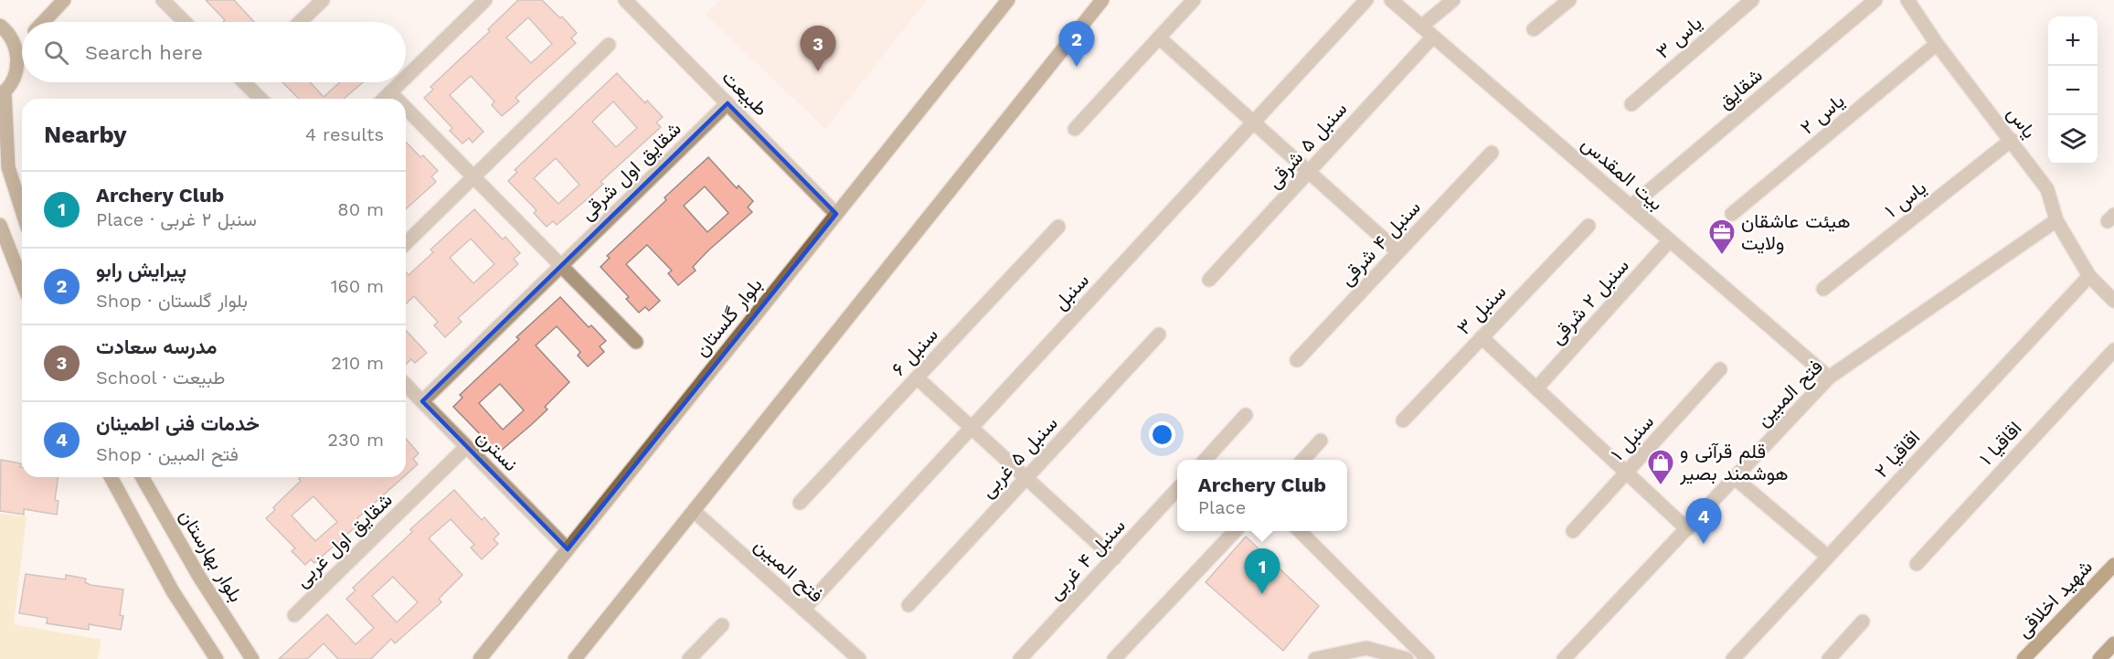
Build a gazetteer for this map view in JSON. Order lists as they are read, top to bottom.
{
  "streets": {
    "main road": ["بلوار گلستان", "بلوار بهارستان", "شهید اخلاقی"],
    "street": [
      "یاس ۳",
      "شقایق",
      "طبیعت",
      "یاس ۲",
      "یاس",
      "سنبل ۵ شرقی",
      "شقایق اول شرقی",
      "بیت المقدس",
      "یاس ۱",
      "سنبل ۴ شرقی",
      "سنبل",
      "سنبل ۲ شرقی",
      "سنبل ۳",
      "سنبل ۶",
      "فتح المبین",
      "سنبل ۱",
      "اقاقیا ۱",
      "نسترن",
      "اقاقیا ۲",
      "سنبل ۵ غربی",
      "شقایق اول غربی",
      "سنبل ۴ غربی"
    ]
  },
  "crossings": [
    ["شقایق", "بیت المقدس"],
    ["طبیعت", "شقایق اول شرقی"],
    ["طبیعت", "بلوار گلستان"],
    ["یاس ۲", "یاس"],
    ["یاس", "یاس ۱"],
    ["یاس", "فتح المبین"],
    ["یاس", "اقاقیا ۲"],
    ["سنبل ۵ شرقی", "بیت المقدس"],
    ["بیت المقدس", "سنبل ۲ شرقی"],
    ["بیت المقدس", "فتح المبین"],
    ["سنبل", "فتح المبین"],
    ["بلوار گلستان", "نسترن"],
    ["نسترن", "شقایق اول غربی"]
  ],
  "places": {
    "office": ["هیئت عاشقان ولایت"],
    "shop": ["قلم قرآنی و هوشمند بصیر"]
  },
  "page": {
    "map_buttons": ["+", "−"],
    "pins": [
      "2",
      "3",
      "4",
      "1"
    ],
    "search": "Search here",
    "heading": ["Nearby", "4 results"],
    "list": [
      {
        "mark": "1",
        "name": "Archery Club",
        "note": "Place · سنبل ۲ غربی",
        "value": "80 m"
      },
      {
        "mark": "2",
        "name": "پیرایش رابو",
        "note": "Shop · بلوار گلستان",
        "value": "160 m"
      },
      {
        "mark": "3",
        "name": "مدرسه سعادت",
        "note": "School · طبیعت",
        "value": "210 m"
      },
      {
        "mark": "4",
        "name": "خدمات فنی اطمینان",
        "note": "Shop · فتح المبین",
        "value": "230 m"
      }
    ],
    "popup": ["Archery Club", "Place"]
  }
}
